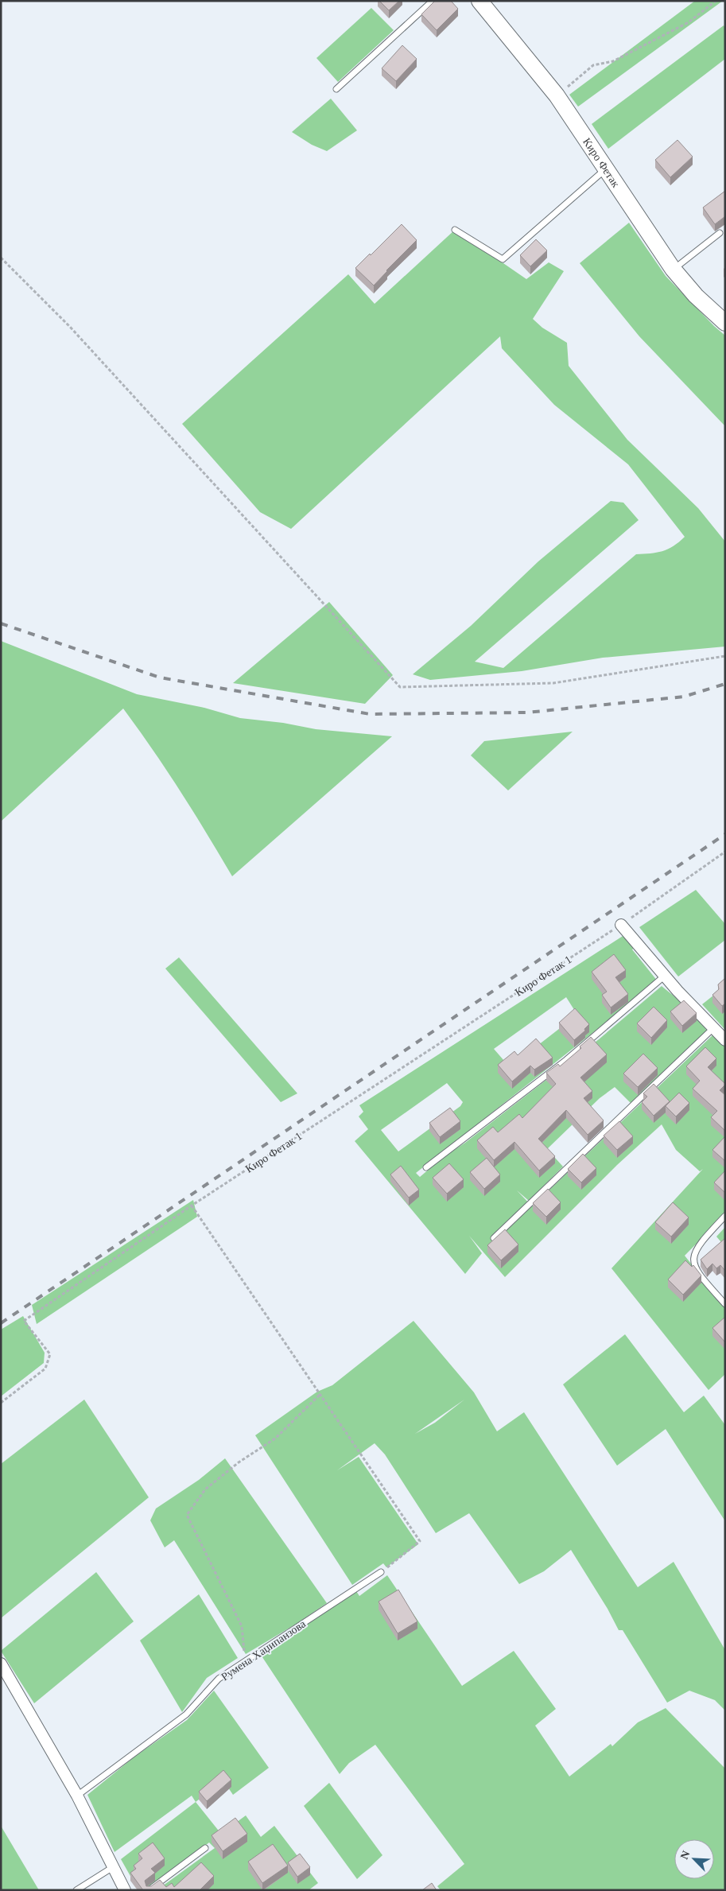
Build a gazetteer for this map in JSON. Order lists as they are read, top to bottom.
{
  "streets": {
    "main road": ["Киро Фетак"],
    "lane": ["Румена Хаџипанзова"],
    "path": ["Киро Фетак 1"]
  },
  "north": "top left"
}
